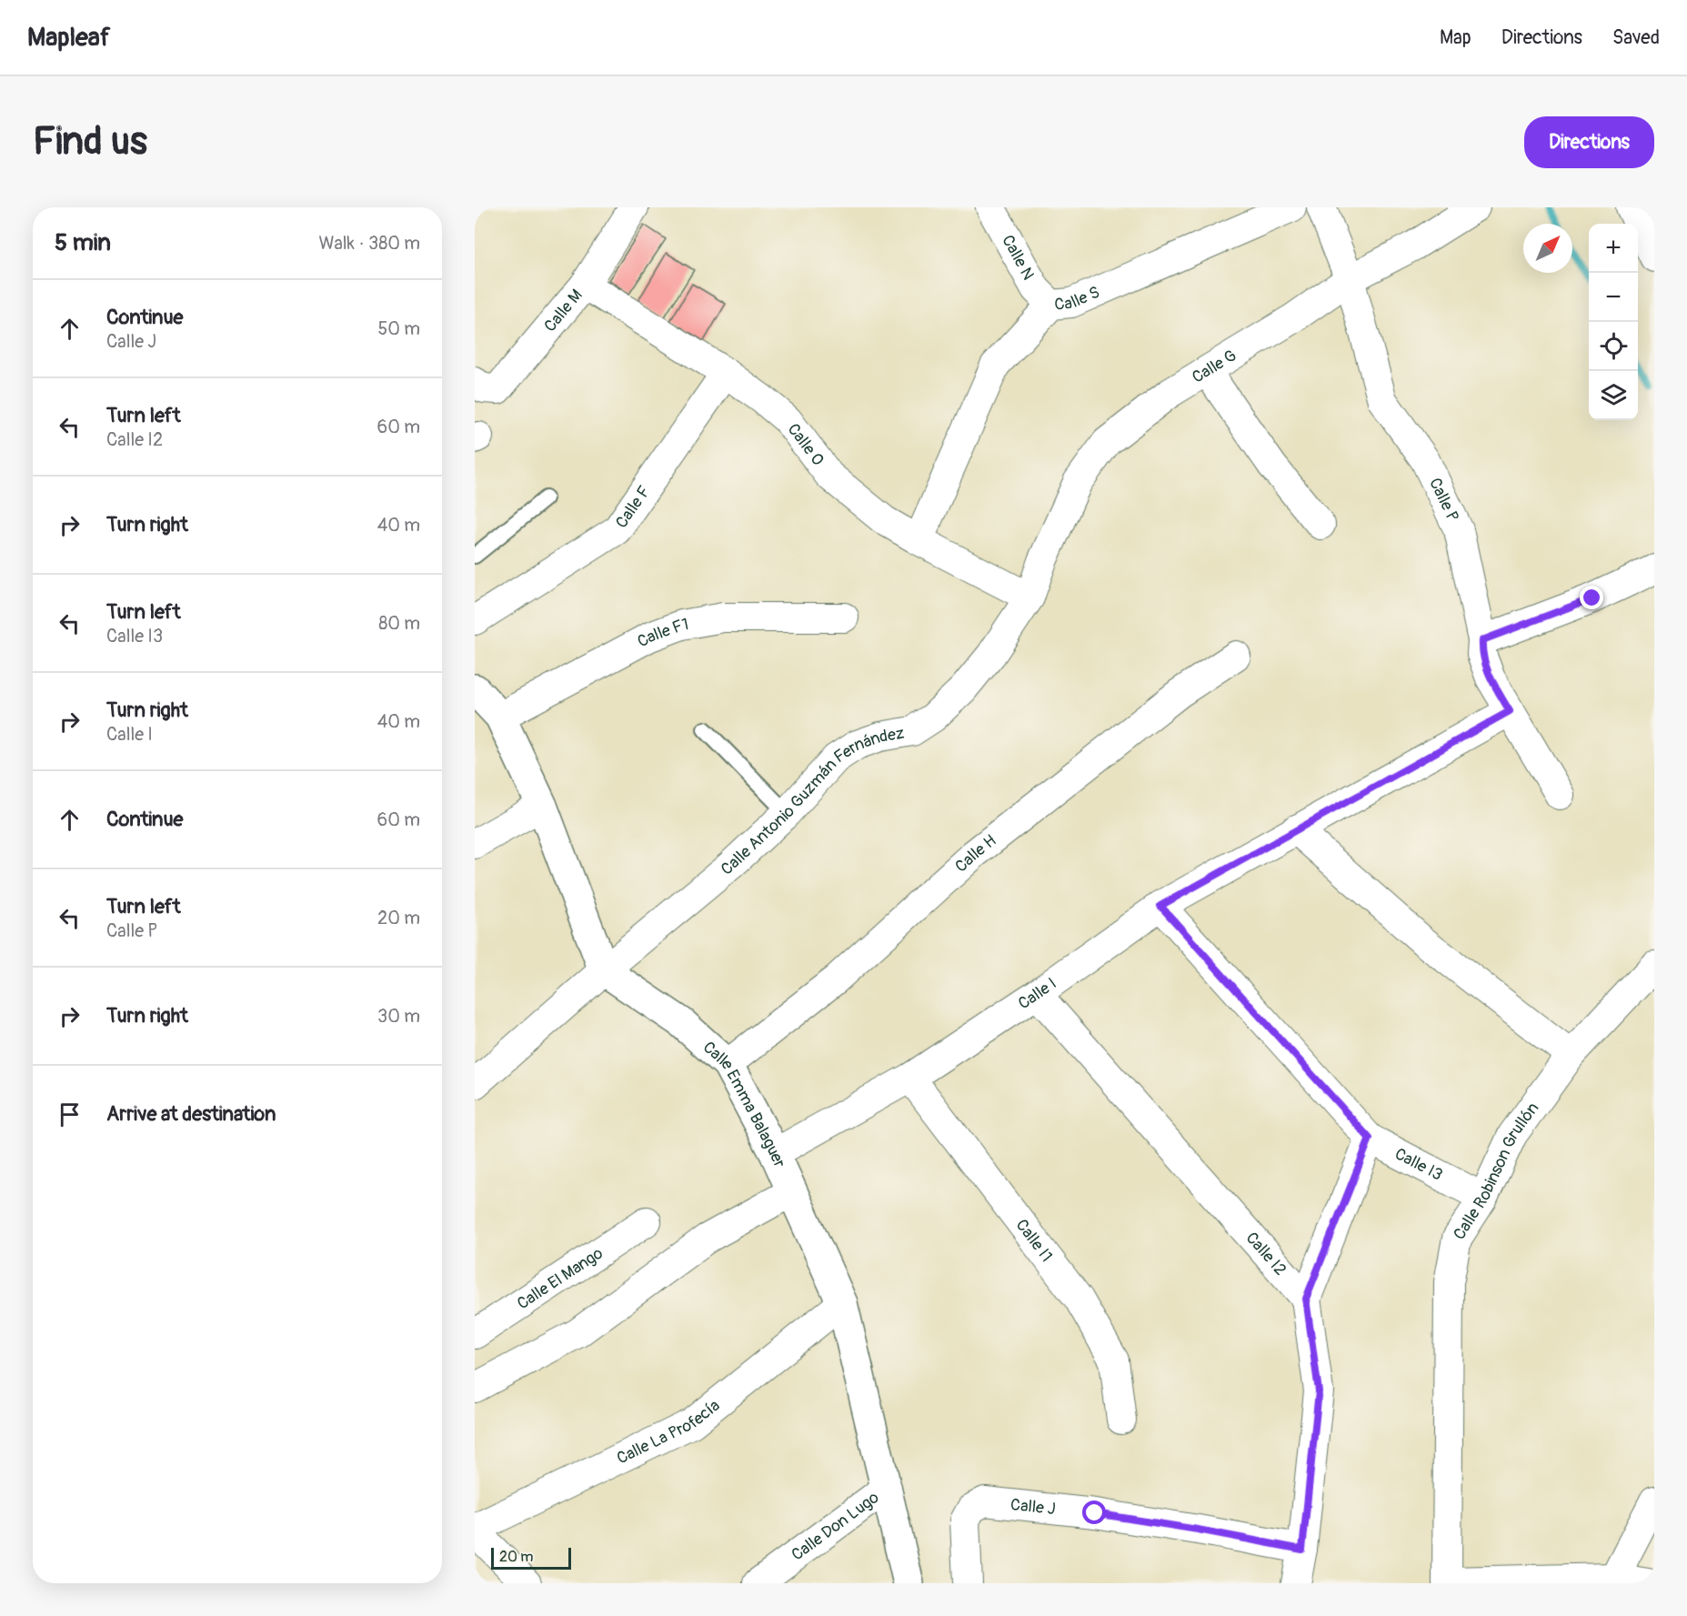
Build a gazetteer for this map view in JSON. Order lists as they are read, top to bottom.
{
  "streets": {
    "street": [
      "Calle N",
      "Calle S",
      "Calle M",
      "Calle G",
      "Calle O",
      "Calle P",
      "Calle F",
      "Calle F1",
      "Calle Antonio Guzmán Fernández",
      "Calle H",
      "Calle I",
      "Calle Emma Balaguer",
      "Calle I3",
      "Calle Robinson Grullón",
      "Calle I1",
      "Calle I2",
      "Calle El Mango",
      "Calle La Profecía",
      "Calle J",
      "Calle Don Lugo"
    ]
  },
  "crossings": [
    ["Calle N", "Calle S"],
    ["Calle S", "Calle O"],
    ["Calle M", "Calle O"],
    ["Calle G", "Calle O"],
    ["Calle G", "Calle P"],
    ["Calle G", "Calle Antonio Guzmán Fernández"],
    ["Calle O", "Calle F"],
    ["Calle O", "Calle Antonio Guzmán Fernández"],
    ["Calle P", "Calle I"],
    ["Calle Antonio Guzmán Fernández", "Calle Emma Balaguer"],
    ["Calle H", "Calle Emma Balaguer"],
    ["Calle I", "Calle Emma Balaguer"],
    ["Calle I", "Calle I3"],
    ["Calle I", "Calle I1"],
    ["Calle I", "Calle I2"],
    ["Calle Emma Balaguer", "Calle La Profecía"],
    ["Calle Emma Balaguer", "Calle Don Lugo"],
    ["Calle I3", "Calle Robinson Grullón"]
  ],
  "scale_bar": "20 m",
  "north": "top right",
  "page": {
    "header": "Mapleaf",
    "nav": ["Map", "Directions", "Saved"],
    "buttons": "Directions",
    "title": "Find us",
    "heading": ["5 min", "Walk · 380 m"],
    "map_buttons": ["+", "−"],
    "list": [
      ["Continue", "Calle J", "50 m"],
      ["Turn left", "Calle I2", "60 m"],
      ["Turn right", "40 m"],
      ["Turn left", "Calle I3", "80 m"],
      ["Turn right", "Calle I", "40 m"],
      ["Continue", "60 m"],
      ["Turn left", "Calle P", "20 m"],
      ["Turn right", "30 m"],
      "Arrive at destination"
    ],
    "scale": "20 m"
  }
}
